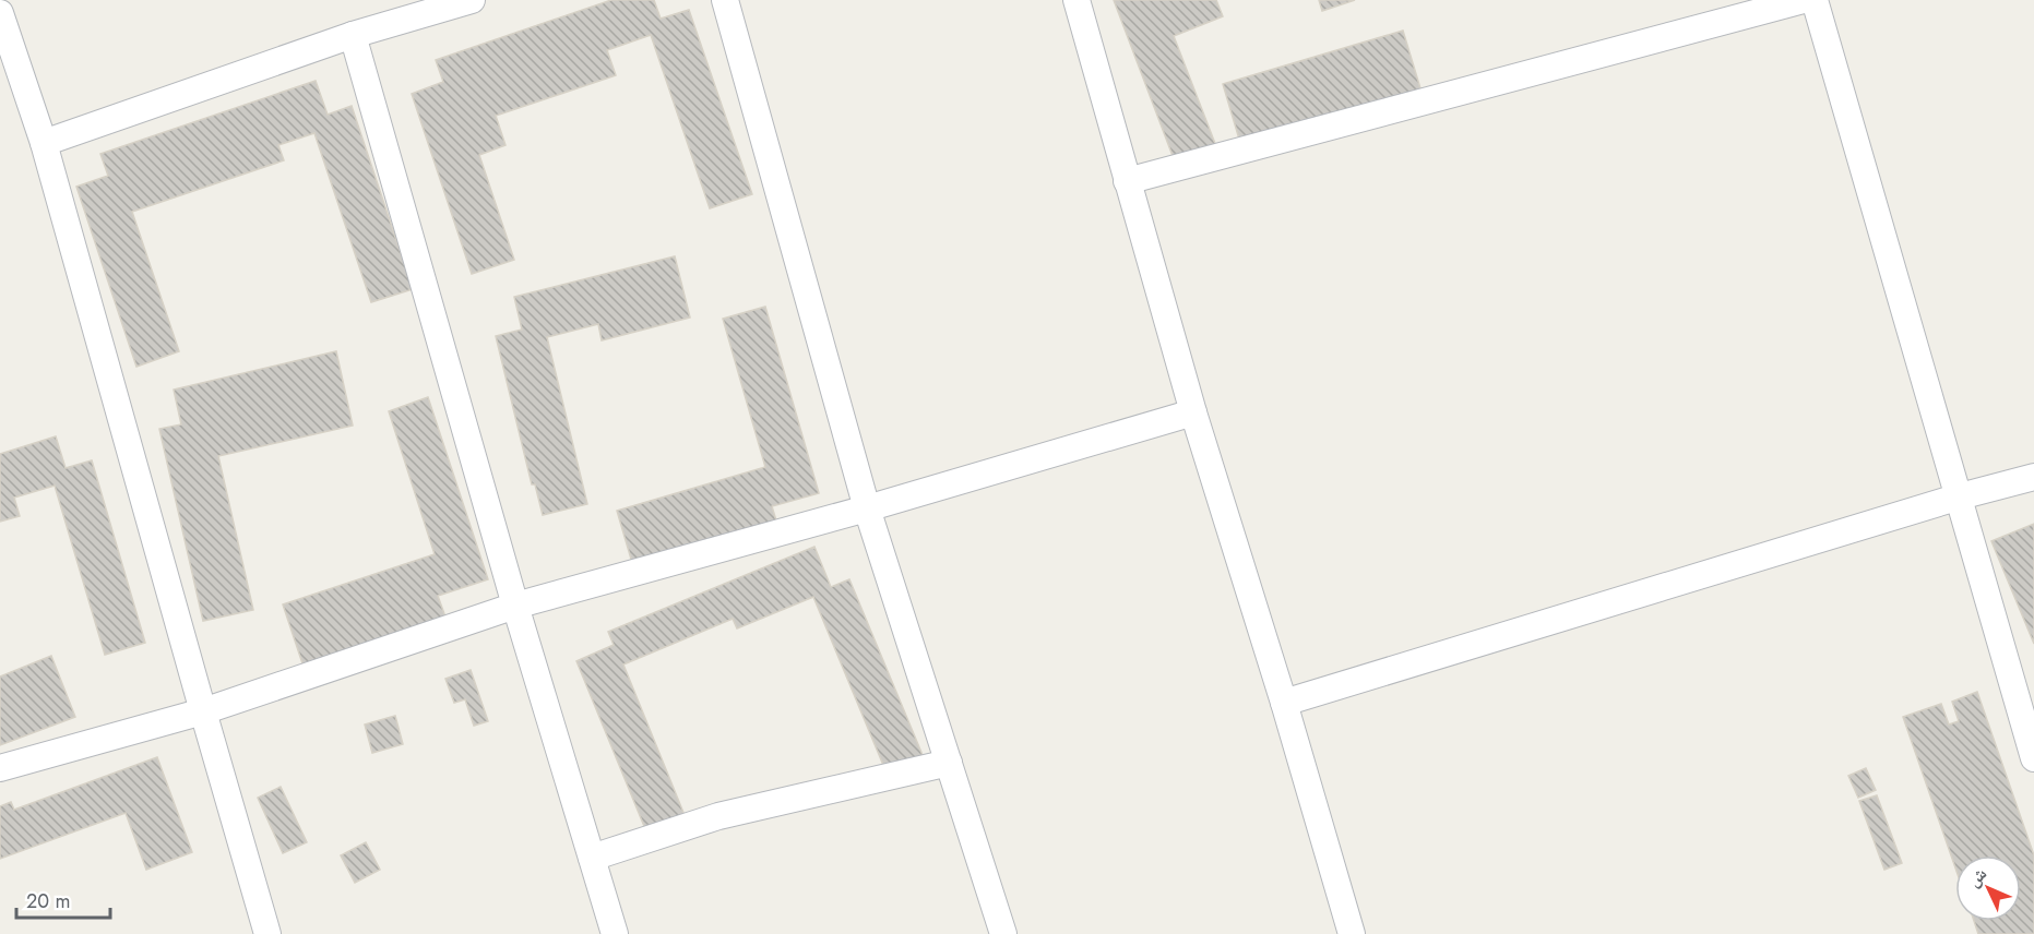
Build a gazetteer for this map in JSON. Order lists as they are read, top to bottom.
{
  "scale_bar": "20 m",
  "north": "top left"
}
